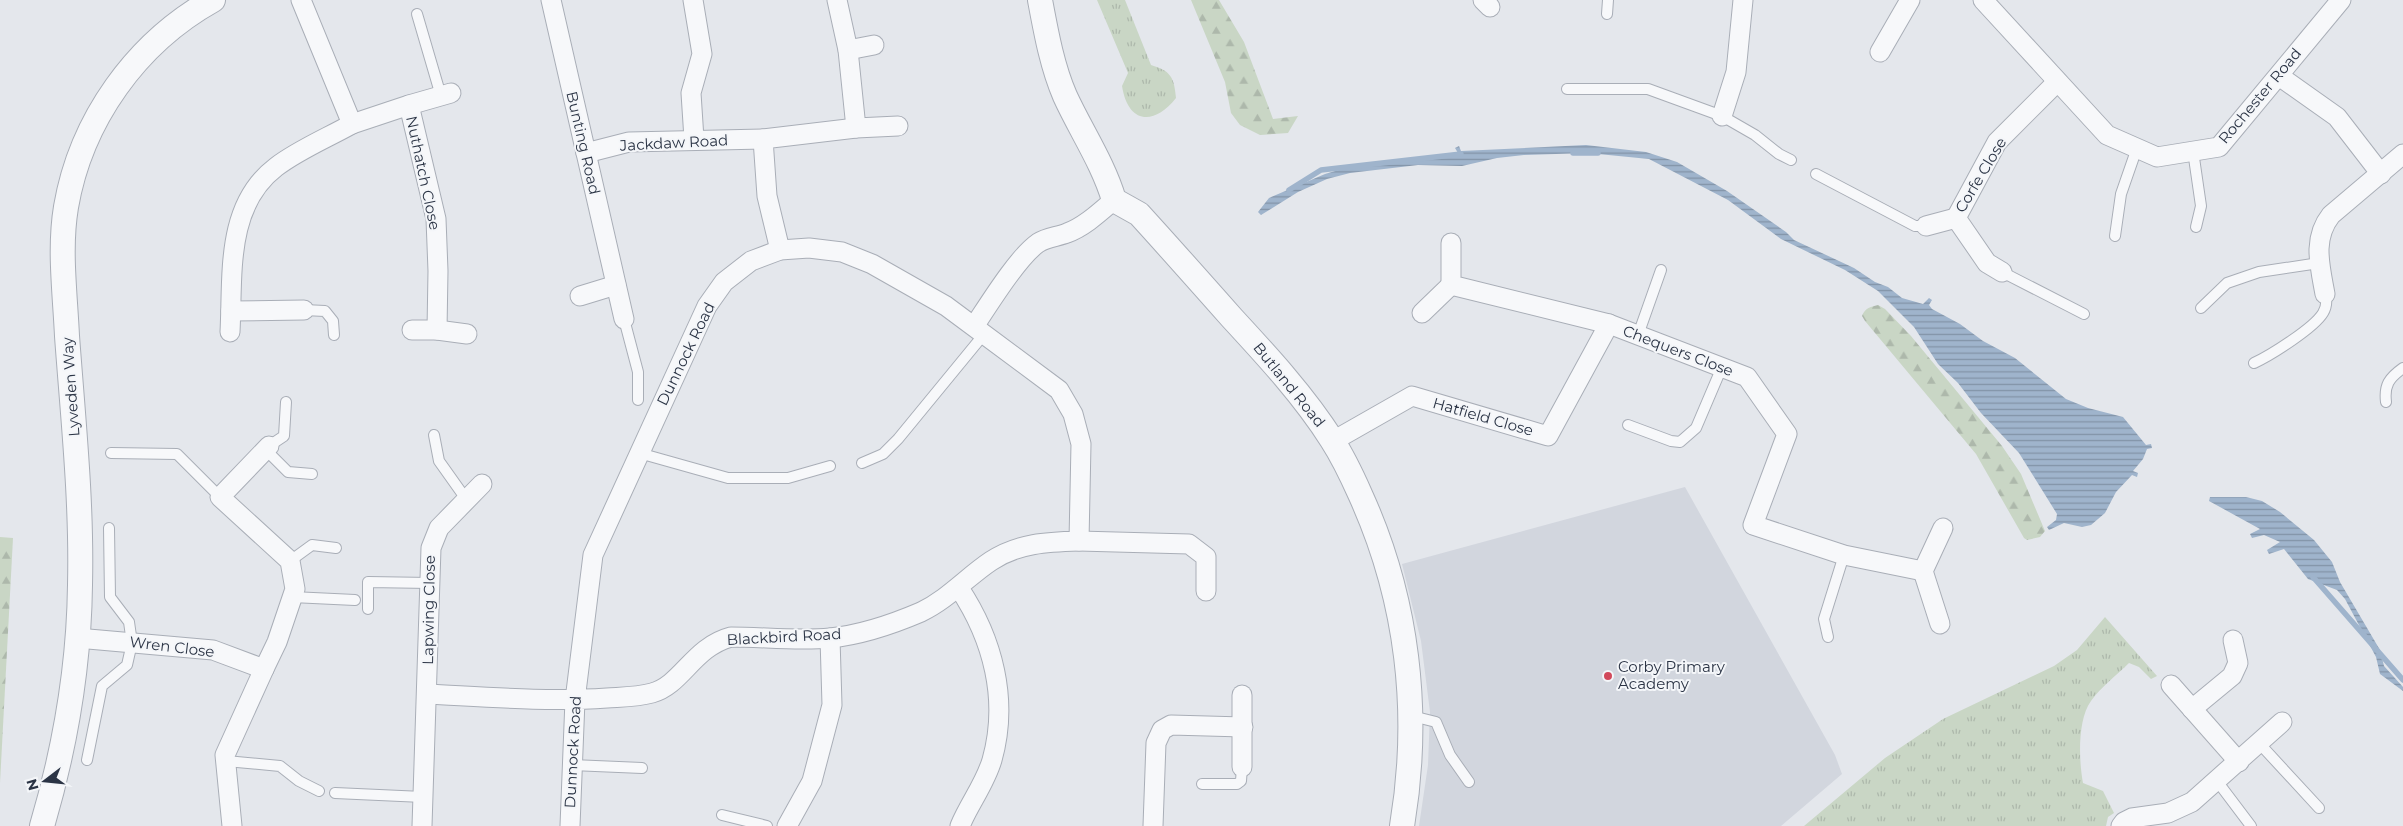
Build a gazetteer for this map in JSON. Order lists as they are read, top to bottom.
{
  "streets": {
    "street": [
      "Rochester Road",
      "Bunting Road",
      "Jackdaw Road",
      "Nuthatch Close",
      "Corfe Close",
      "Chequers Close",
      "Dunnock Road",
      "Butland Road",
      "Lyveden Way",
      "Hatfield Close",
      "Lapwing Close",
      "Blackbird Road",
      "Wren Close"
    ]
  },
  "crossings": [
    ["Rochester Road", "Corfe Close"],
    ["Bunting Road", "Jackdaw Road"],
    ["Chequers Close", "Hatfield Close"],
    ["Dunnock Road", "Blackbird Road"],
    ["Butland Road", "Hatfield Close"],
    ["Lyveden Way", "Wren Close"]
  ],
  "places": ["Corby Primary Academy"],
  "north": "left"
}
